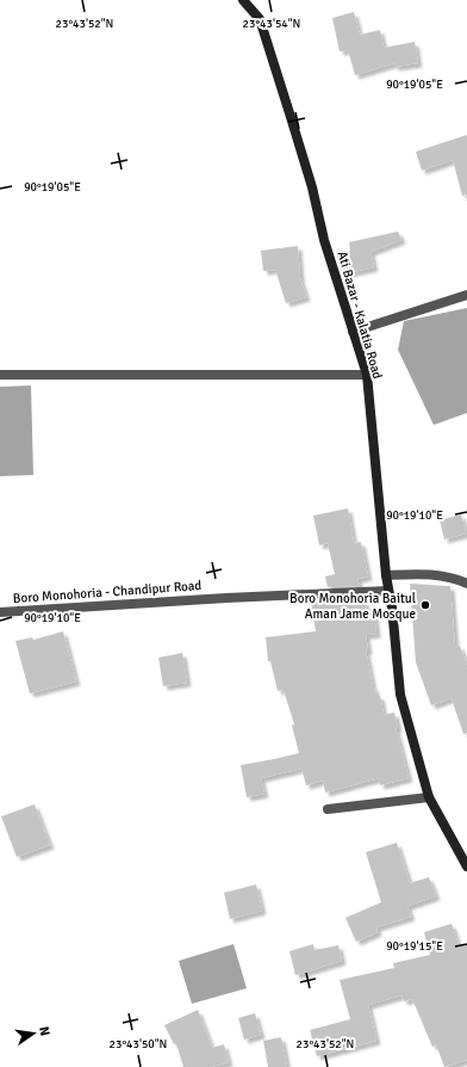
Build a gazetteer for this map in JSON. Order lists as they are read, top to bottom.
{
  "streets": {
    "main road": ["Ati Bazar - Kalatia Road"],
    "street": ["Boro Monohoria - Chandipur Road"]
  },
  "crossings": [
    ["Ati Bazar - Kalatia Road", "Boro Monohoria - Chandipur Road"]
  ],
  "places": ["Boro Monohoria Baitul Aman Jame Mosque"],
  "north": "right",
  "coordinates": [
    "23°43'52\"N",
    "23°43'54\"N",
    "90°19'05\"E",
    "90°19'10\"E",
    "90°19'15\"E",
    "23°43'50\"N"
  ]
}
